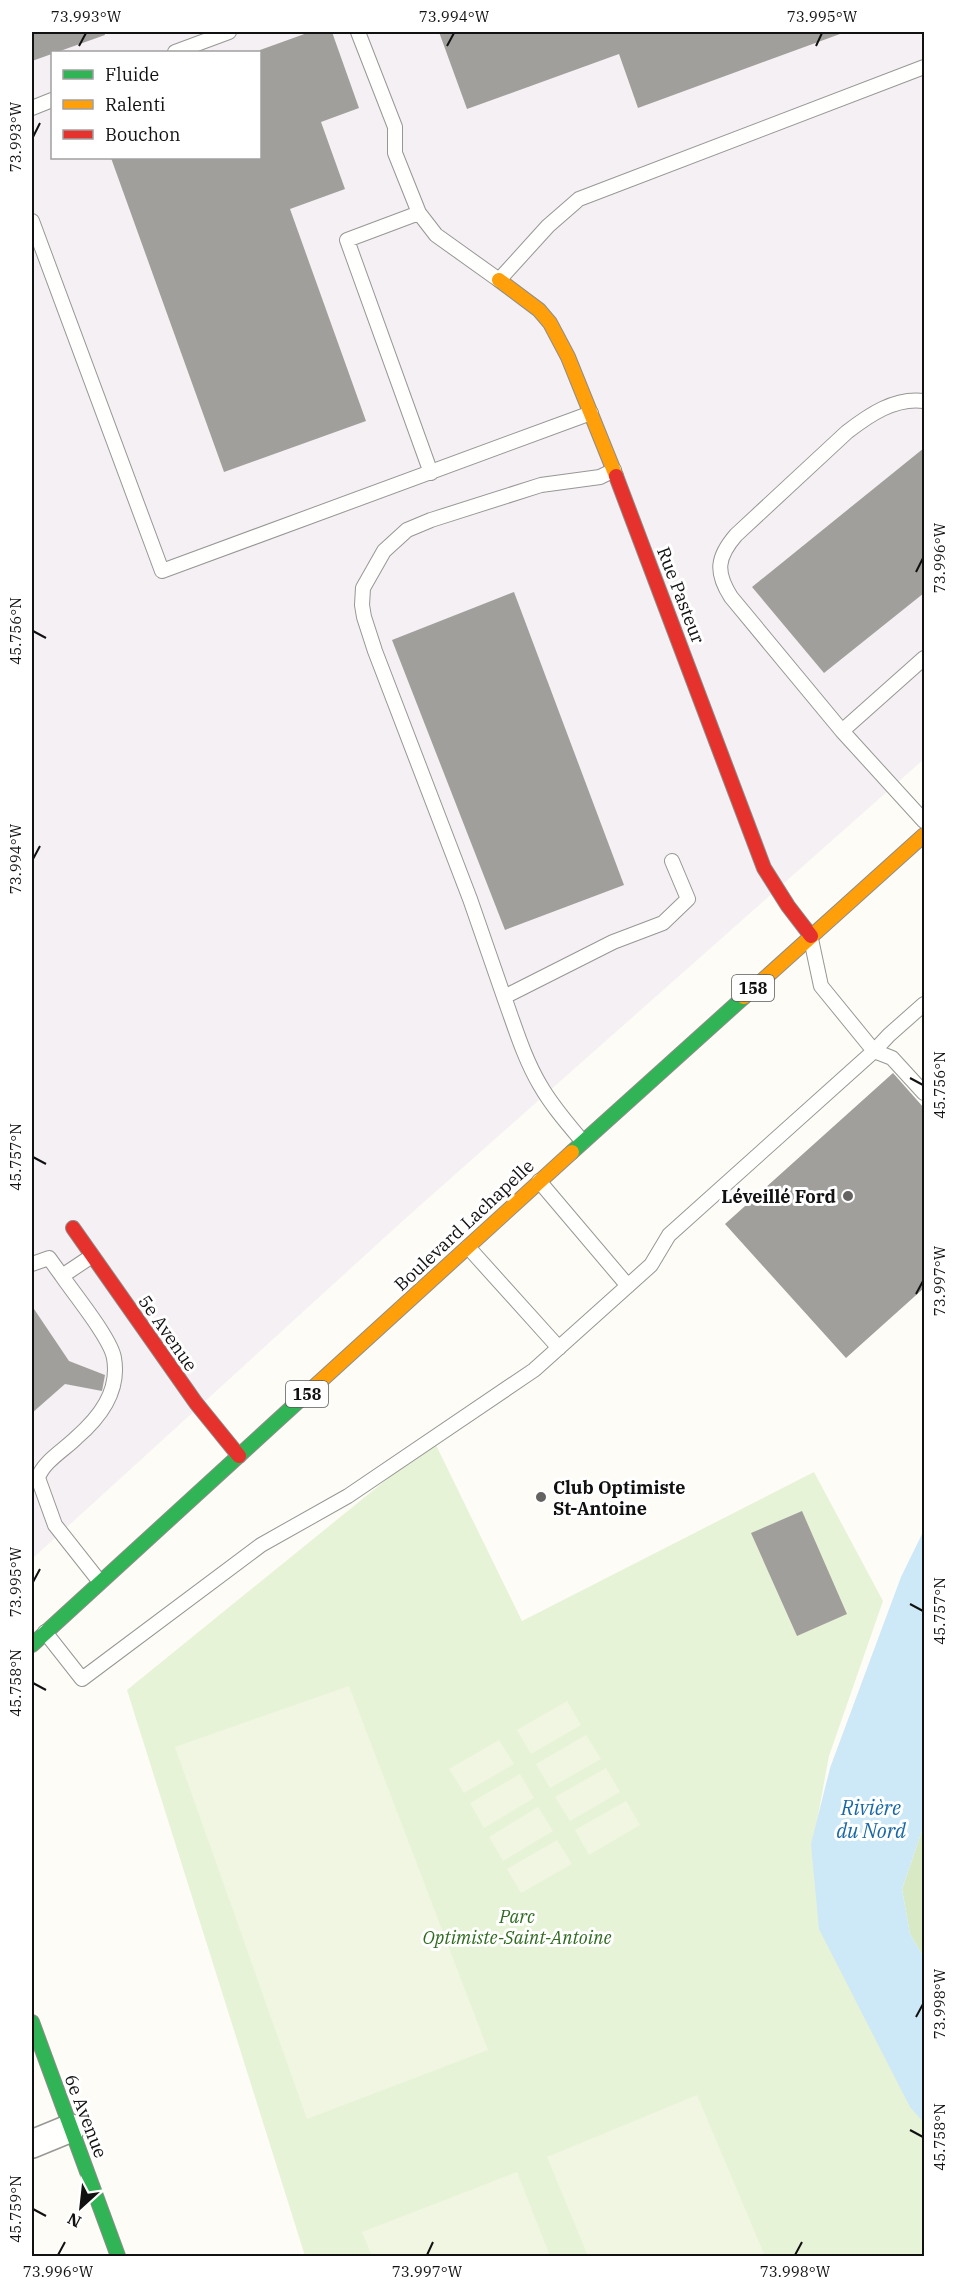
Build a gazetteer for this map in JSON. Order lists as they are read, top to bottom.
{
  "streets": {
    "street": [
      "Rue Pasteur",
      "158",
      "Boulevard Lachapelle",
      "5e Avenue",
      "6e Avenue"
    ]
  },
  "crossings": [
    ["Rue Pasteur", "Boulevard Lachapelle"],
    ["Boulevard Lachapelle", "5e Avenue"]
  ],
  "water": ["Rivière du Nord"],
  "parks": ["Parc Optimiste-Saint-Antoine"],
  "places": ["Léveillé Ford", "Club Optimiste St-Antoine"],
  "legend": ["Fluide", "Ralenti", "Bouchon"],
  "north": "bottom left",
  "coordinates": [
    "73.993°W",
    "73.994°W",
    "73.995°W",
    "73.996°W",
    "45.756°N",
    "45.757°N",
    "73.997°W",
    "45.758°N",
    "73.998°W",
    "45.759°N"
  ]
}
